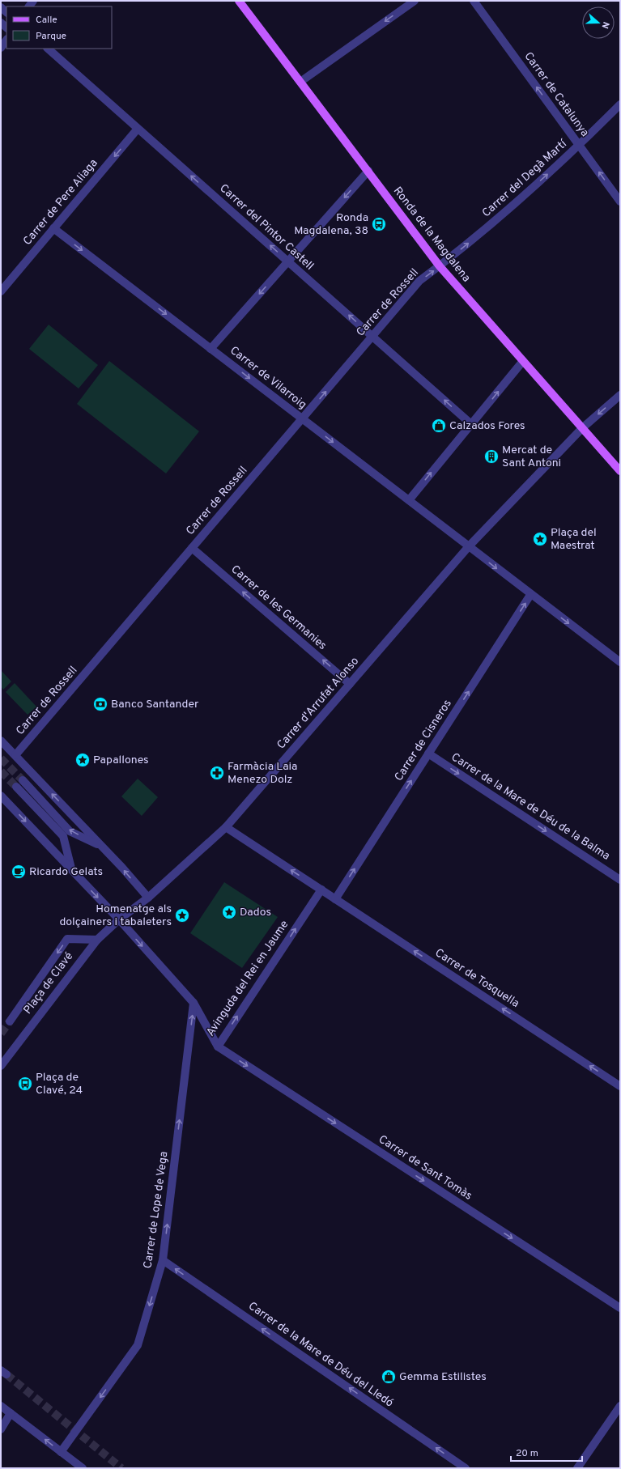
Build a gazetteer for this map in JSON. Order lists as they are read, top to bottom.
{
  "streets": {
    "main road": ["Ronda de la Magdalena"],
    "street": [
      "Carrer de Catalunya",
      "Carrer del Degà Martí",
      "Carrer de Pere Aliaga",
      "Carrer del Pintor Castell",
      "Carrer de Rossell",
      "Carrer de Vilarroig",
      "Carrer de les Germanies",
      "Carrer d'Arrufat Alonso",
      "Carrer de Cisneros",
      "Carrer de la Mare de Déu de la Balma",
      "Avinguda del Rei en Jaume",
      "Carrer de Tosquella",
      "Plaça de Clavé",
      "Carrer de Sant Tomàs",
      "Carrer de Lope de Vega",
      "Carrer de la Mare de Déu del Lledó"
    ]
  },
  "crossings": [
    ["Carrer de Catalunya", "Carrer del Degà Martí"],
    ["Carrer del Degà Martí", "Ronda de la Magdalena"],
    ["Carrer del Degà Martí", "Carrer de Rossell"],
    ["Carrer de Pere Aliaga", "Carrer del Pintor Castell"],
    ["Carrer de Pere Aliaga", "Carrer de Vilarroig"],
    ["Carrer del Pintor Castell", "Carrer de Rossell"],
    ["Ronda de la Magdalena", "Carrer de Rossell"],
    ["Carrer de Rossell", "Carrer de Vilarroig"],
    ["Carrer de Rossell", "Carrer de les Germanies"],
    ["Carrer de Vilarroig", "Carrer d'Arrufat Alonso"],
    ["Carrer de les Germanies", "Carrer d'Arrufat Alonso"],
    ["Carrer d'Arrufat Alonso", "Avinguda del Rei en Jaume"],
    ["Carrer d'Arrufat Alonso", "Plaça de Clavé"],
    ["Carrer de Cisneros", "Carrer de la Mare de Déu de la Balma"],
    ["Carrer de Cisneros", "Carrer de Tosquella"],
    ["Avinguda del Rei en Jaume", "Carrer de Tosquella"],
    ["Avinguda del Rei en Jaume", "Plaça de Clavé"],
    ["Avinguda del Rei en Jaume", "Carrer de Sant Tomàs"],
    ["Avinguda del Rei en Jaume", "Carrer de Lope de Vega"],
    ["Carrer de Lope de Vega", "Carrer de la Mare de Déu del Lledó"]
  ],
  "one_way": [
    "Carrer de Catalunya",
    "Carrer del Degà Martí",
    "Carrer de Pere Aliaga",
    "Carrer del Pintor Castell",
    "Carrer de Vilarroig",
    "Carrer de les Germanies",
    "Carrer de Cisneros",
    "Carrer de la Mare de Déu de la Balma",
    "Carrer de Tosquella",
    "Carrer de Sant Tomàs",
    "Carrer de la Mare de Déu del Lledó"
  ],
  "places": {
    "bus stop": ["Ronda Magdalena, 38", "Plaça de Clavé, 24"],
    "shop": ["Calzados Fores", "Gemma Estilistes"],
    "building": ["Mercat de Sant Antoni"],
    "place": [
      "Plaça del Maestrat",
      "Papallones",
      "Dados",
      "Homenatge als dolçainers i tabaleters"
    ],
    "bank": ["Banco Santander"],
    "pharmacy": ["Farmàcia Laia Menezo Dolz"],
    "cafe": ["Ricardo Gelats"]
  },
  "legend": ["Calle", "Parque"],
  "scale_bar": "20 m",
  "north": "right"
}
